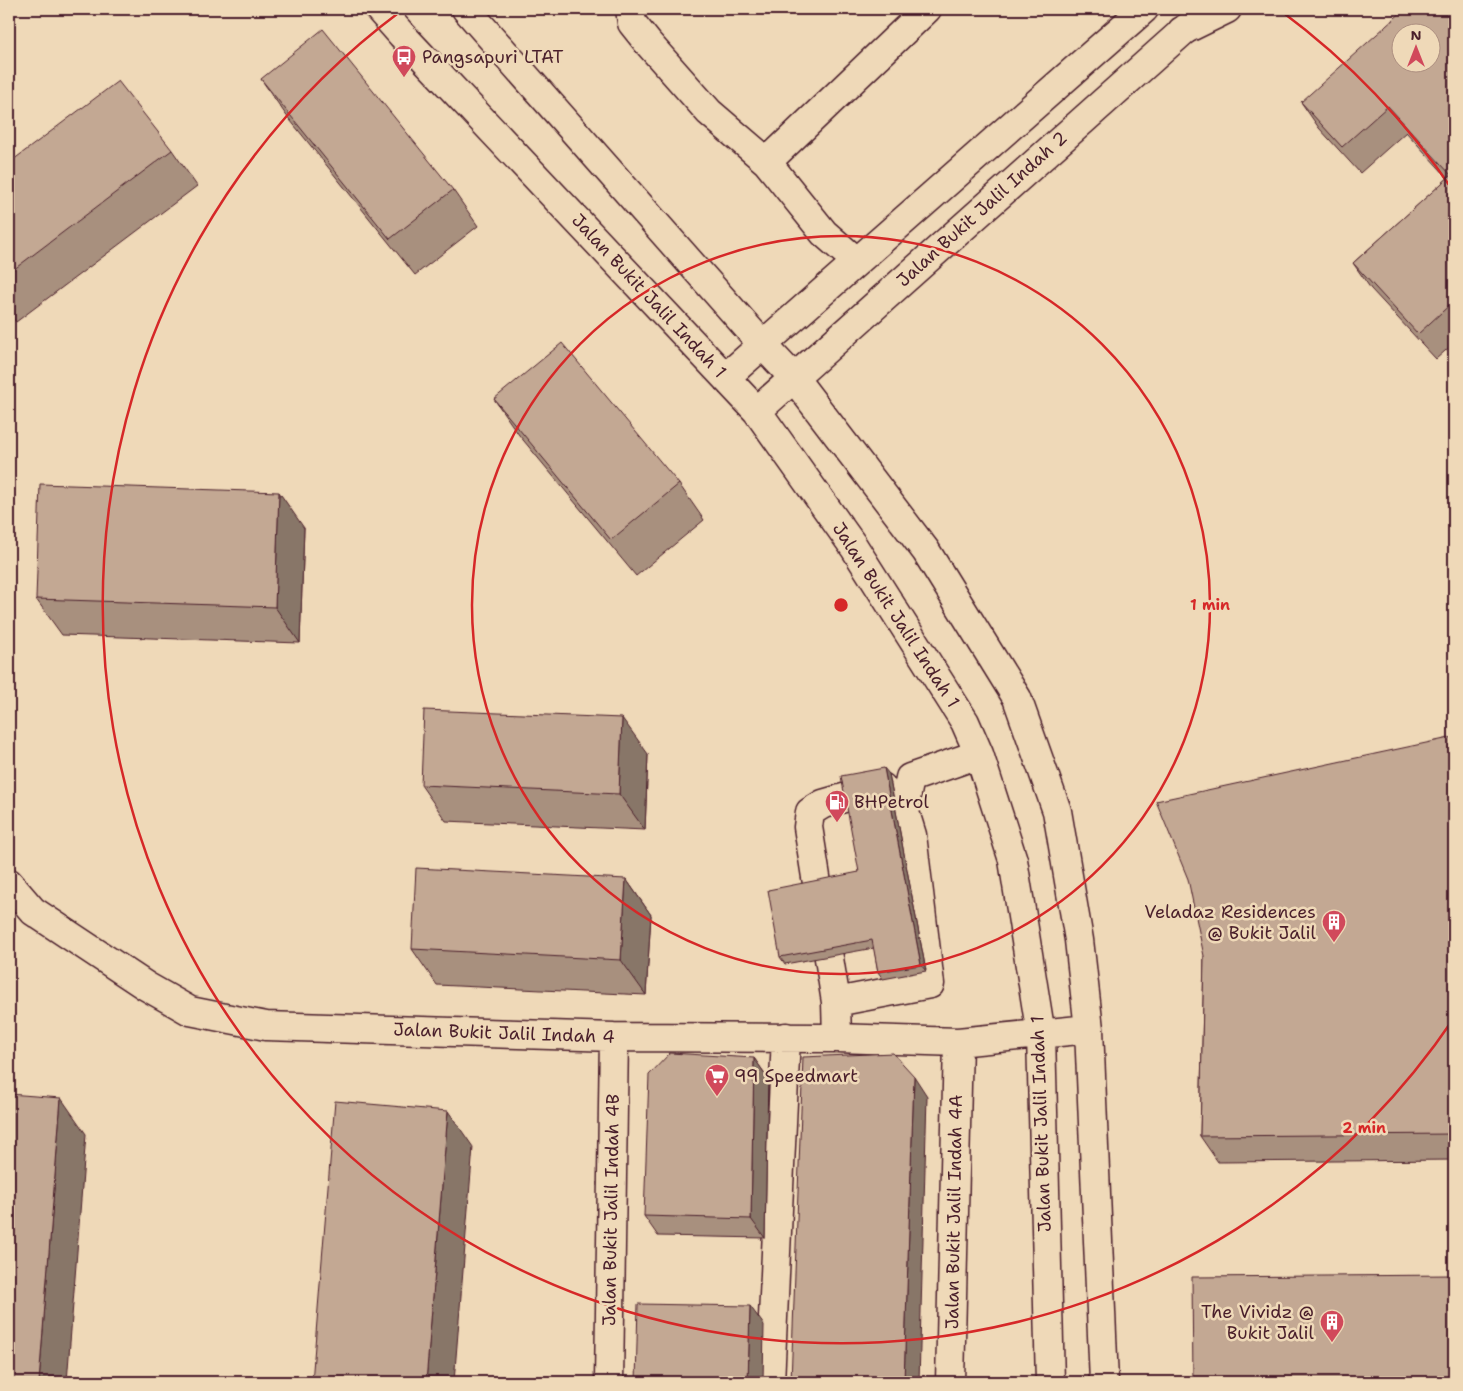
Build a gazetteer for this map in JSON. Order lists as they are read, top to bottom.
{
  "streets": {
    "main road": [
      "Jalan Bukit Jalil Indah 2",
      "Jalan Bukit Jalil Indah 1",
      "Jalan Bukit Jalil Indah 4",
      "Jalan Bukit Jalil Indah 4B",
      "Jalan Bukit Jalil Indah 4A"
    ]
  },
  "crossings": [
    ["Jalan Bukit Jalil Indah 2", "Jalan Bukit Jalil Indah 1"],
    ["Jalan Bukit Jalil Indah 1", "Jalan Bukit Jalil Indah 4"],
    ["Jalan Bukit Jalil Indah 4", "Jalan Bukit Jalil Indah 4B"],
    ["Jalan Bukit Jalil Indah 4", "Jalan Bukit Jalil Indah 4A"]
  ],
  "places": {
    "bus stop": ["Pangsapuri LTAT"],
    "fuel station": ["BHPetrol"],
    "building": ["Veladaz Residences @ Bukit Jalil", "The Vividz @ Bukit Jalil"],
    "supermarket": ["99 Speedmart"]
  },
  "north": "top",
  "rings": ["1 min", "2 min"]
}
